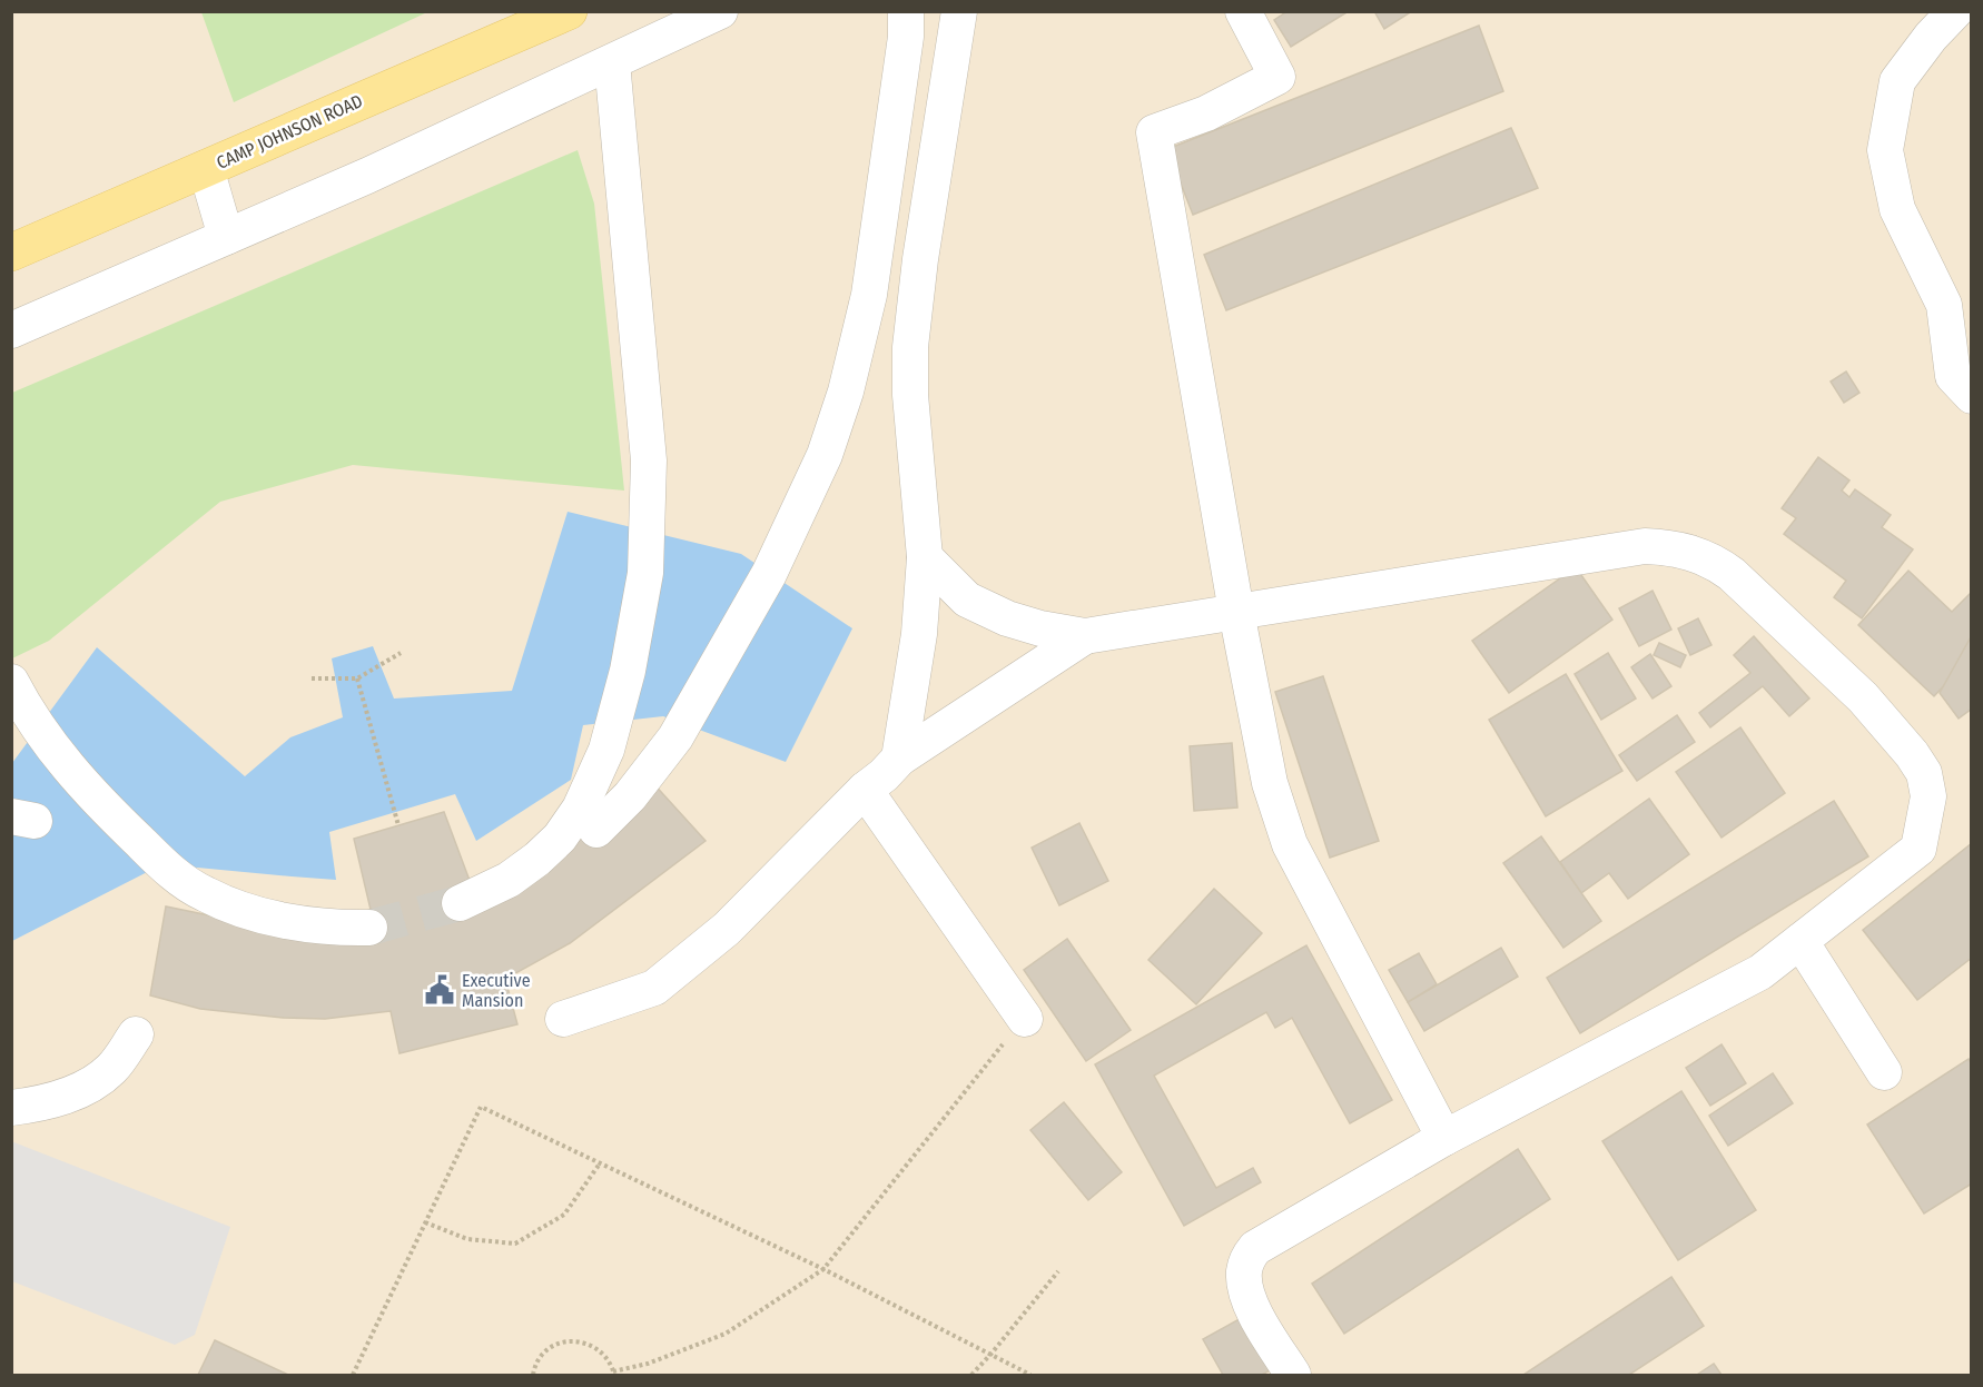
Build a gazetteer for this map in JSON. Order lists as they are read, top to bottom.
{
  "streets": {
    "main road": ["CAMP JOHNSON ROAD"]
  },
  "places": {
    "public building": ["Executive Mansion"]
  }
}
